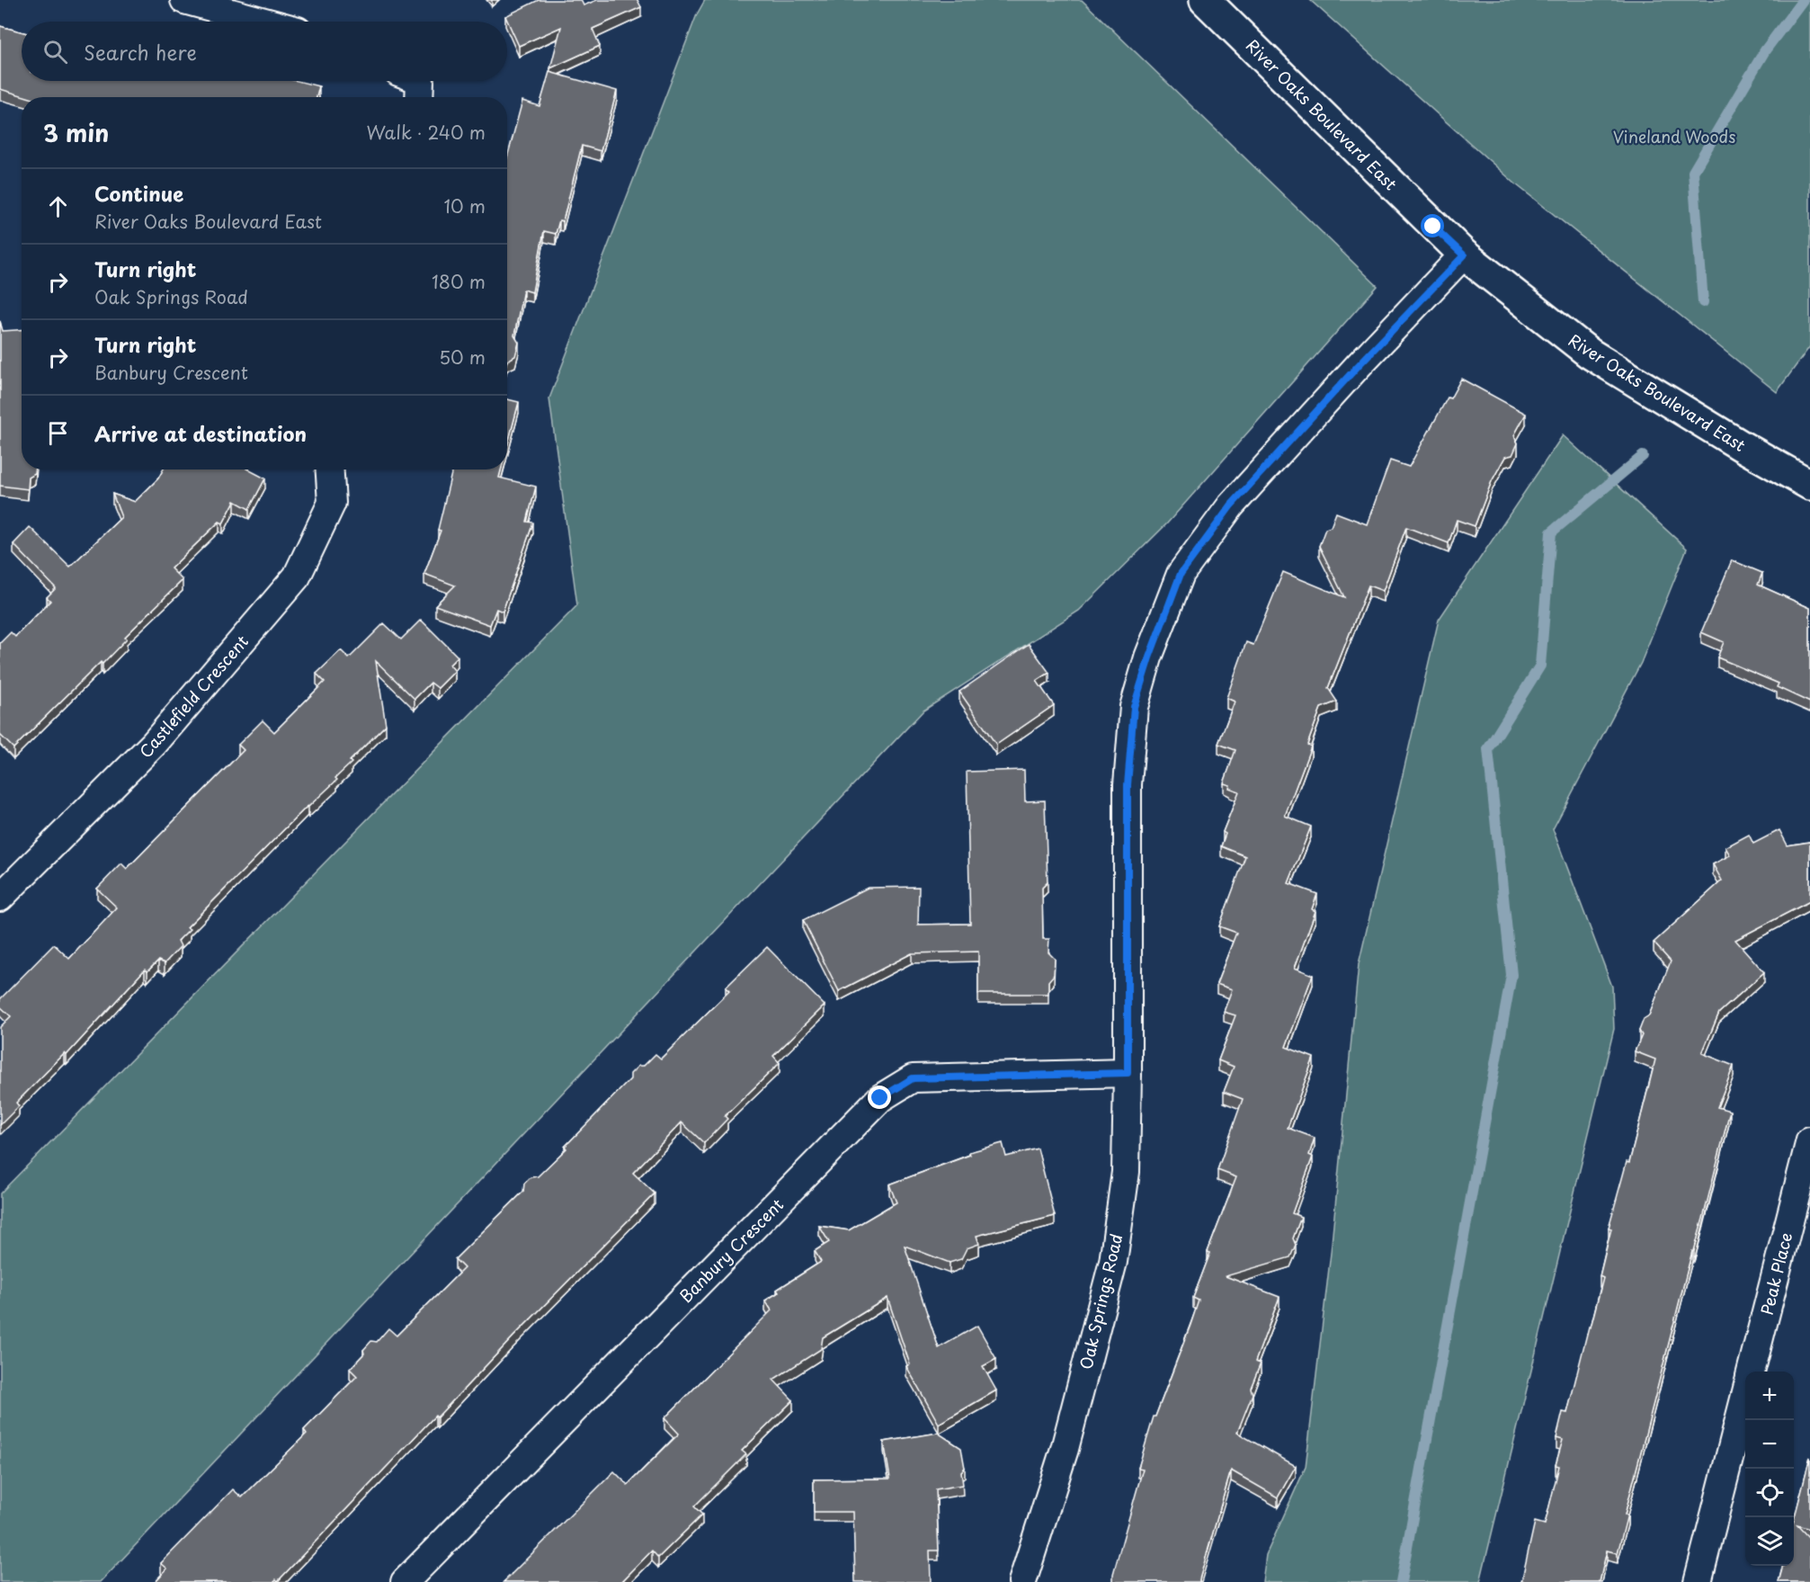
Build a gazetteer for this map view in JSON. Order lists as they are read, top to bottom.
{
  "streets": {
    "street": [
      "River Oaks Boulevard East",
      "Castlefield Crescent",
      "Banbury Crescent",
      "Peak Place",
      "Oak Springs Road"
    ]
  },
  "crossings": [
    ["River Oaks Boulevard East", "Oak Springs Road"],
    ["Banbury Crescent", "Oak Springs Road"]
  ],
  "parks": ["Vineland Woods"],
  "page": {
    "search": "Search here",
    "heading": ["3 min", "Walk · 240 m"],
    "list": [
      ["Continue", "River Oaks Boulevard East", "10 m"],
      ["Turn right", "Oak Springs Road", "180 m"],
      ["Turn right", "Banbury Crescent", "50 m"],
      "Arrive at destination"
    ],
    "map_buttons": ["+", "−"]
  }
}
